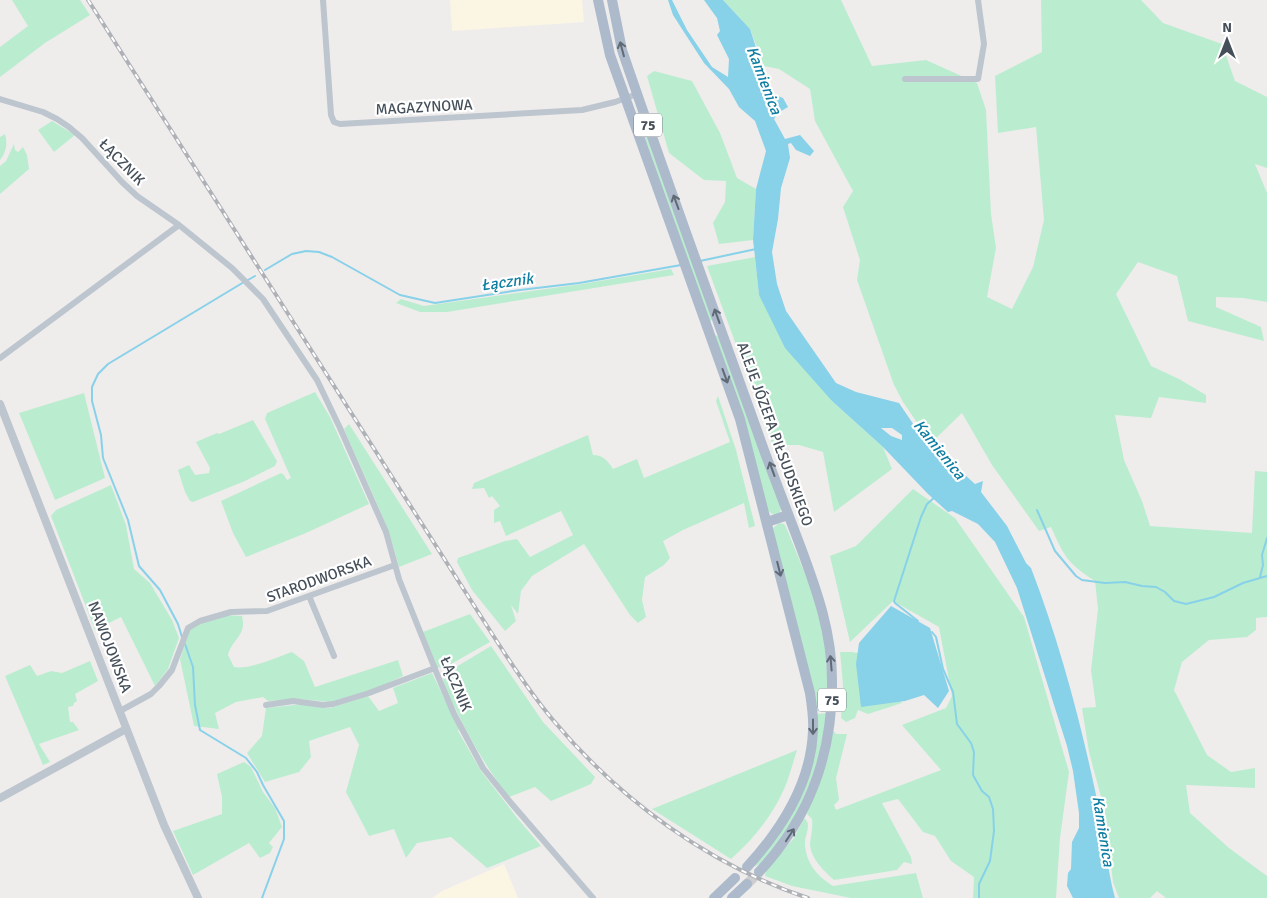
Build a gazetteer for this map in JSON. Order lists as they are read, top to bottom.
{
  "streets": {
    "main road": ["75", "ALEJE JÓZEFA PIŁSUDSKIEGO"],
    "street": [
      "MAGAZYNOWA",
      "ŁĄCZNIK",
      "STARODWORSKA",
      "NAWOJOWSKA"
    ]
  },
  "crossings": [
    ["MAGAZYNOWA", "ALEJE JÓZEFA PIŁSUDSKIEGO"],
    ["ŁĄCZNIK", "STARODWORSKA"],
    ["STARODWORSKA", "NAWOJOWSKA"]
  ],
  "water": ["Kamienica", "Łącznik"],
  "north": "top"
}
